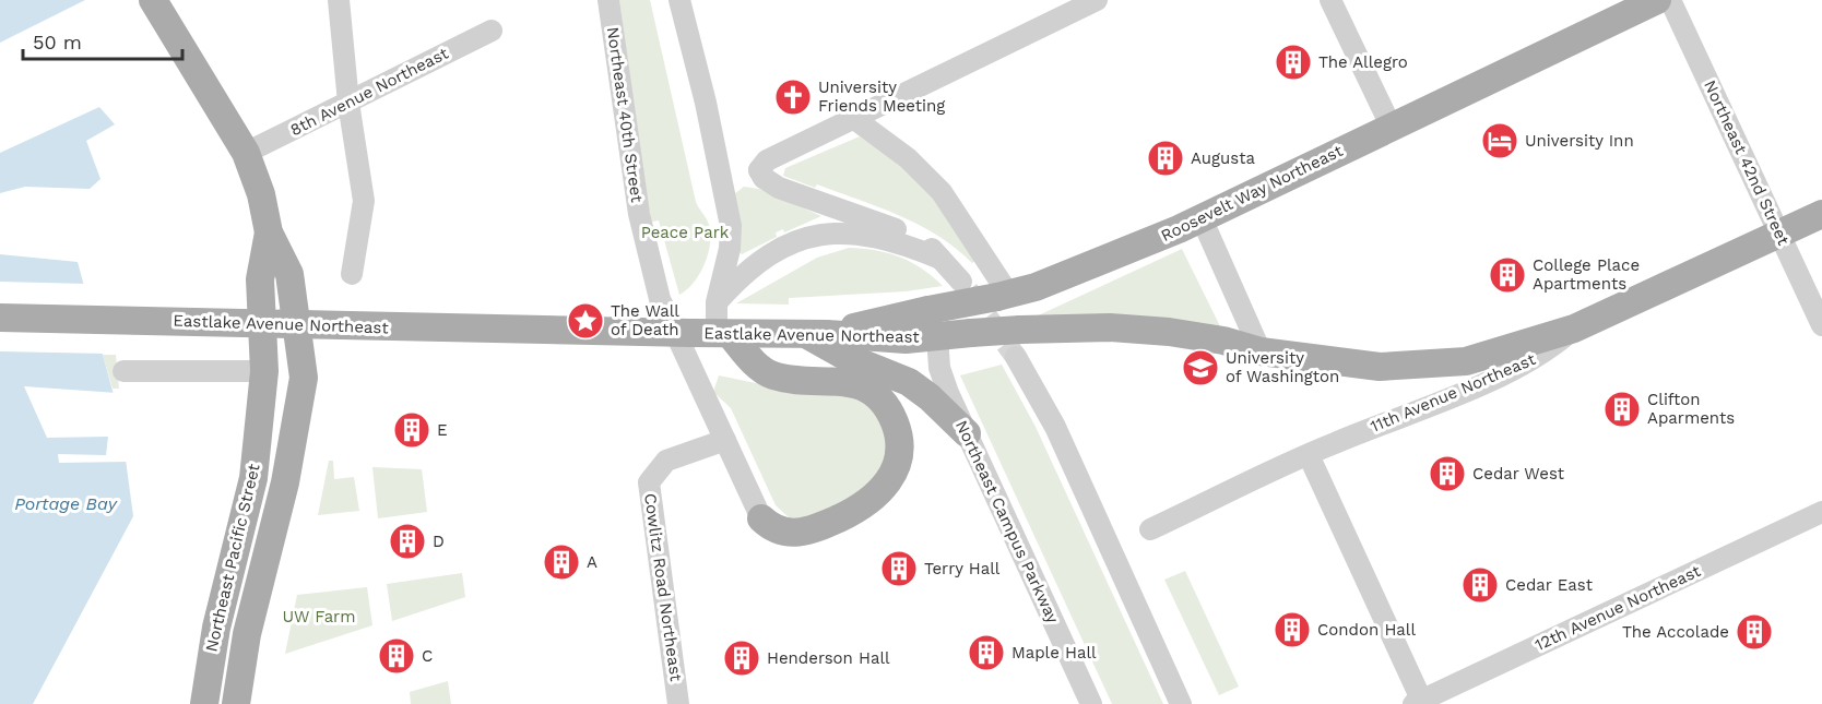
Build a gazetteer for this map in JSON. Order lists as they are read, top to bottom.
{
  "streets": {
    "main road": [
      "Roosevelt Way Northeast",
      "Eastlake Avenue Northeast",
      "11th Avenue Northeast",
      "Northeast Pacific Street"
    ],
    "street": [
      "8th Avenue Northeast",
      "Northeast 40th Street",
      "Northeast 42nd Street",
      "Northeast Campus Parkway",
      "Cowlitz Road Northeast",
      "12th Avenue Northeast"
    ]
  },
  "crossings": [
    ["Northeast 40th Street", "Cowlitz Road Northeast"],
    ["Northeast 42nd Street", "11th Avenue Northeast"],
    ["Roosevelt Way Northeast", "Eastlake Avenue Northeast"],
    ["Roosevelt Way Northeast", "Northeast Campus Parkway"],
    ["Eastlake Avenue Northeast", "11th Avenue Northeast"],
    ["Eastlake Avenue Northeast", "Northeast Campus Parkway"]
  ],
  "water": ["Portage Bay"],
  "parks": ["Peace Park", "UW Farm"],
  "places": {
    "building": [
      "The Allegro",
      "Augusta",
      "College Place Apartments",
      "Clifton Aparments",
      "E",
      "Cedar West",
      "D",
      "A",
      "Terry Hall",
      "Cedar East",
      "Condon Hall",
      "The Accolade",
      "Maple Hall",
      "C",
      "Henderson Hall"
    ],
    "church": ["University Friends Meeting"],
    "hotel": ["University Inn"],
    "place": ["The Wall of Death"],
    "school or university": ["University of Washington"]
  },
  "scale_bar": "50 m"
}
